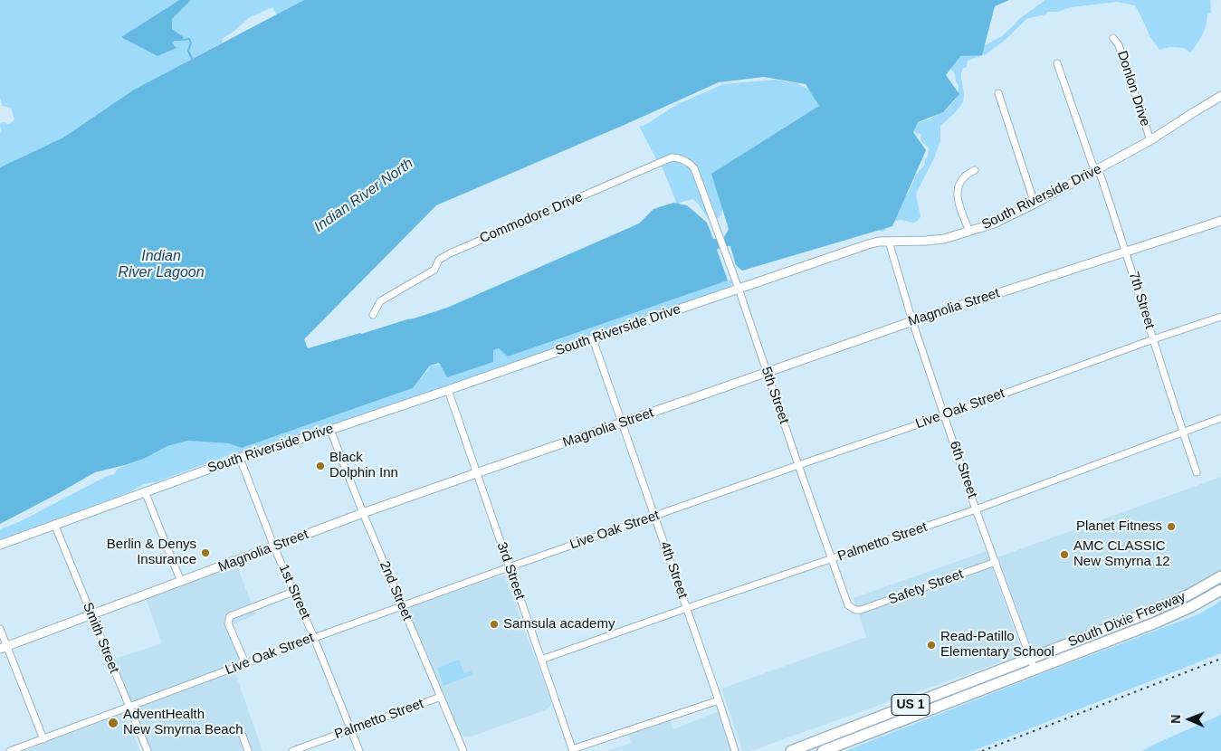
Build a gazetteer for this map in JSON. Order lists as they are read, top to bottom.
{
  "streets": {
    "main road": ["South Dixie Freeway", "US 1"],
    "street": [
      "Donlon Drive",
      "South Riverside Drive",
      "Commodore Drive",
      "7th Street",
      "Magnolia Street",
      "5th Street",
      "Live Oak Street",
      "6th Street",
      "Palmetto Street",
      "4th Street",
      "3rd Street",
      "Safety Street",
      "2nd Street",
      "1st Street",
      "Smith Street"
    ]
  },
  "crossings": [
    ["Donlon Drive", "South Riverside Drive"],
    ["South Riverside Drive", "7th Street"],
    ["South Riverside Drive", "5th Street"],
    ["South Riverside Drive", "6th Street"],
    ["South Riverside Drive", "4th Street"],
    ["South Riverside Drive", "3rd Street"],
    ["South Riverside Drive", "2nd Street"],
    ["South Riverside Drive", "1st Street"],
    ["South Riverside Drive", "Smith Street"],
    ["Commodore Drive", "5th Street"],
    ["7th Street", "Magnolia Street"],
    ["7th Street", "Live Oak Street"],
    ["7th Street", "Palmetto Street"],
    ["Magnolia Street", "5th Street"],
    ["Magnolia Street", "6th Street"],
    ["Magnolia Street", "4th Street"],
    ["Magnolia Street", "3rd Street"],
    ["Magnolia Street", "2nd Street"],
    ["Magnolia Street", "1st Street"],
    ["Magnolia Street", "Smith Street"],
    ["5th Street", "Live Oak Street"],
    ["5th Street", "Palmetto Street"],
    ["5th Street", "Safety Street"],
    ["Live Oak Street", "6th Street"],
    ["Live Oak Street", "4th Street"],
    ["Live Oak Street", "3rd Street"],
    ["Live Oak Street", "2nd Street"],
    ["Live Oak Street", "1st Street"],
    ["Live Oak Street", "Smith Street"],
    ["6th Street", "Palmetto Street"],
    ["6th Street", "Safety Street"],
    ["6th Street", "South Dixie Freeway"],
    ["6th Street", "US 1"],
    ["Palmetto Street", "4th Street"],
    ["Palmetto Street", "3rd Street"],
    ["Palmetto Street", "2nd Street"],
    ["Palmetto Street", "1st Street"],
    ["South Dixie Freeway", "US 1"]
  ],
  "water": ["Indian River North", "Indian River Lagoon"],
  "places": [
    "Black Dolphin Inn",
    "Planet Fitness",
    "Berlin & Denys Insurance",
    "AMC CLASSIC New Smyrna 12",
    "Samsula academy",
    "Read-Patillo Elementary School",
    "AdventHealth New Smyrna Beach"
  ],
  "north": "left"
}
